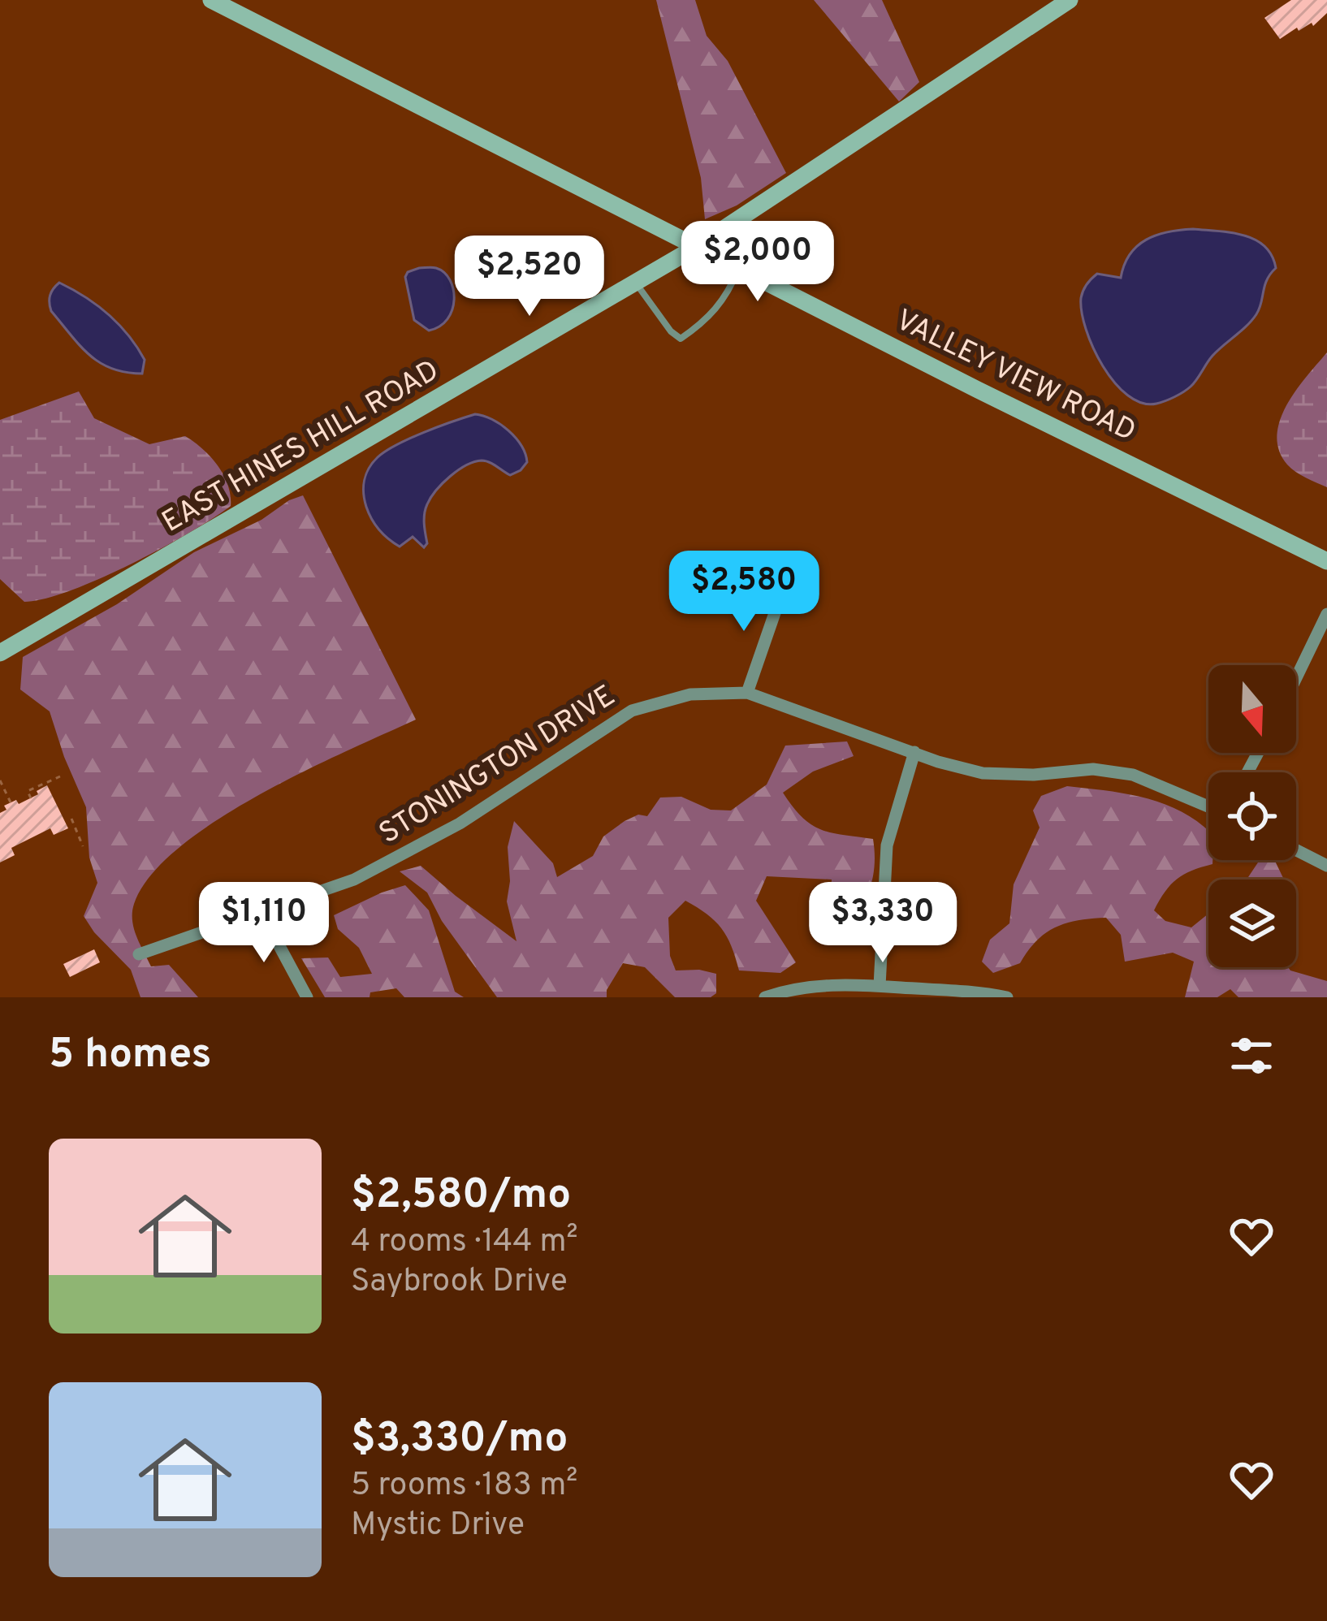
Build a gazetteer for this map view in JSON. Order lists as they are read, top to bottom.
{
  "streets": {
    "street": ["VALLEY VIEW ROAD", "EAST HINES HILL ROAD", "STONINGTON DRIVE"]
  },
  "crossings": [
    ["VALLEY VIEW ROAD", "EAST HINES HILL ROAD"]
  ],
  "north": "bottom",
  "page": {
    "price": [
      "$2,000",
      "$2,520",
      "$2,580",
      "$1,110",
      "$3,330"
    ],
    "heading": "5 homes",
    "list": [
      {
        "name": "$2,580/mo",
        "note": "4 rooms · 144 m² · Saybrook Drive"
      },
      {
        "name": "$3,330/mo",
        "note": "5 rooms · 183 m² · Mystic Drive"
      }
    ]
  }
}
